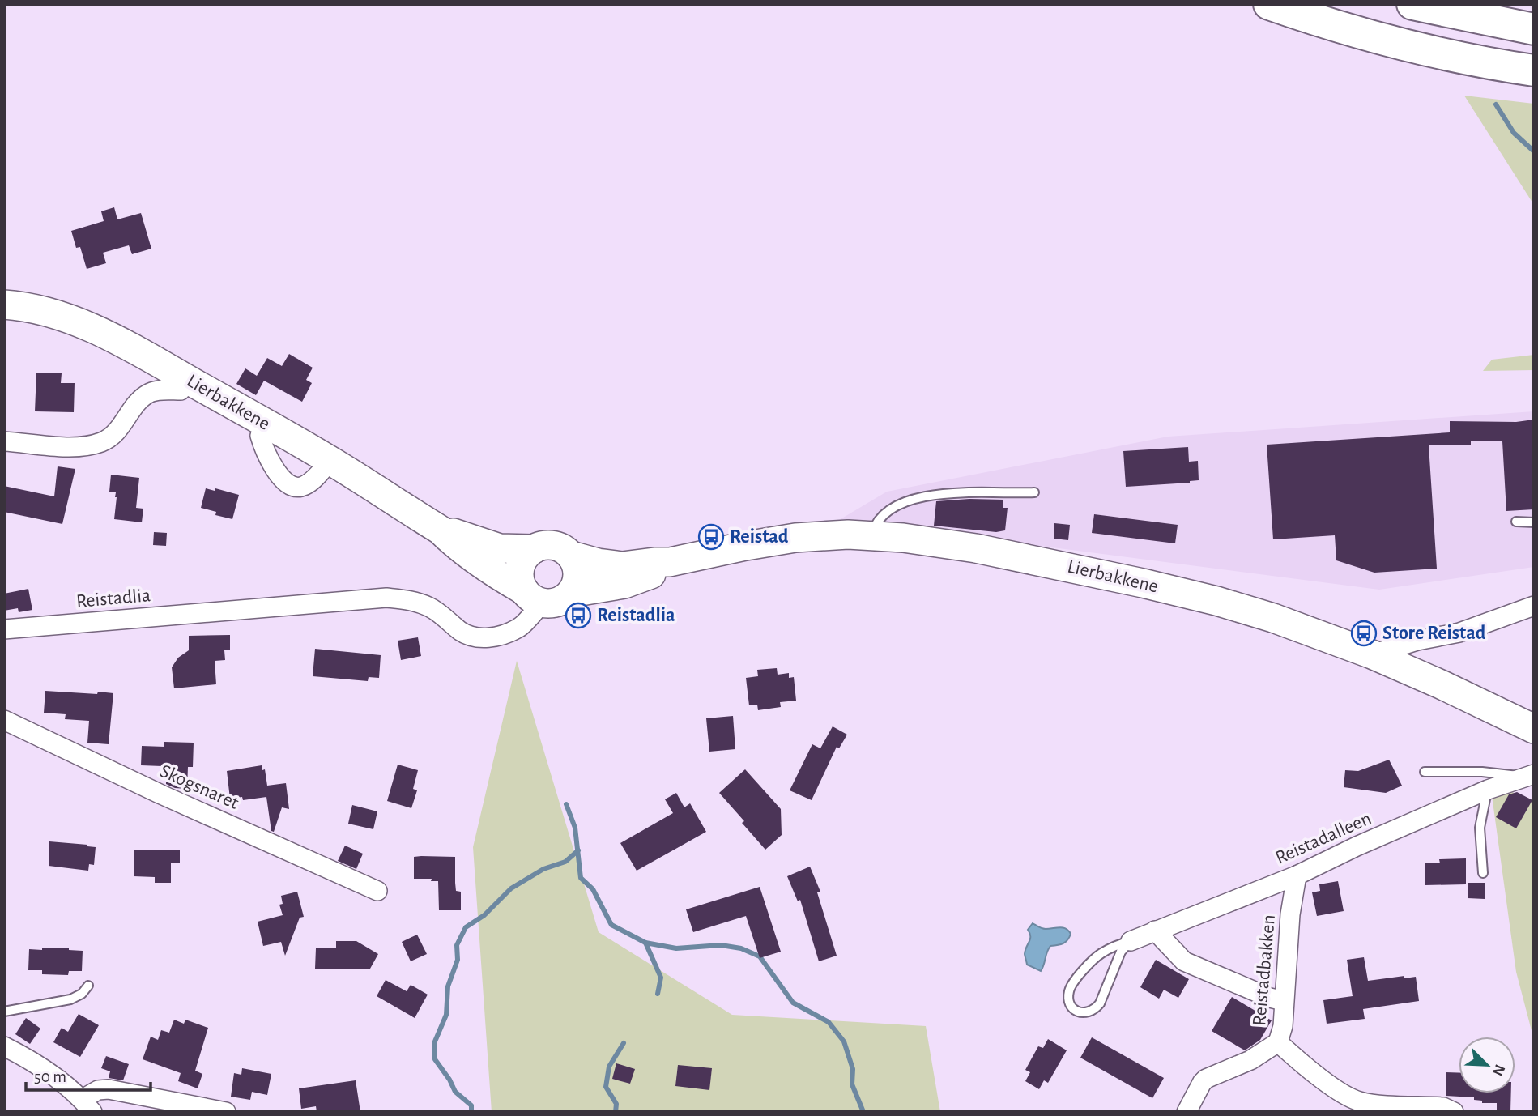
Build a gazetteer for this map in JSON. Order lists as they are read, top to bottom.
{
  "streets": {
    "main road": ["Lierbakkene"],
    "street": [
      "Reistadlia",
      "Skogsnaret",
      "Reistadalleen",
      "Reistadbakken"
    ]
  },
  "crossings": [
    ["Lierbakkene", "Reistadlia"],
    ["Reistadalleen", "Reistadbakken"]
  ],
  "places": {
    "bus stop": ["Reistad", "Reistadlia", "Store Reistad"]
  },
  "scale_bar": "50 m",
  "north": "bottom right"
}
